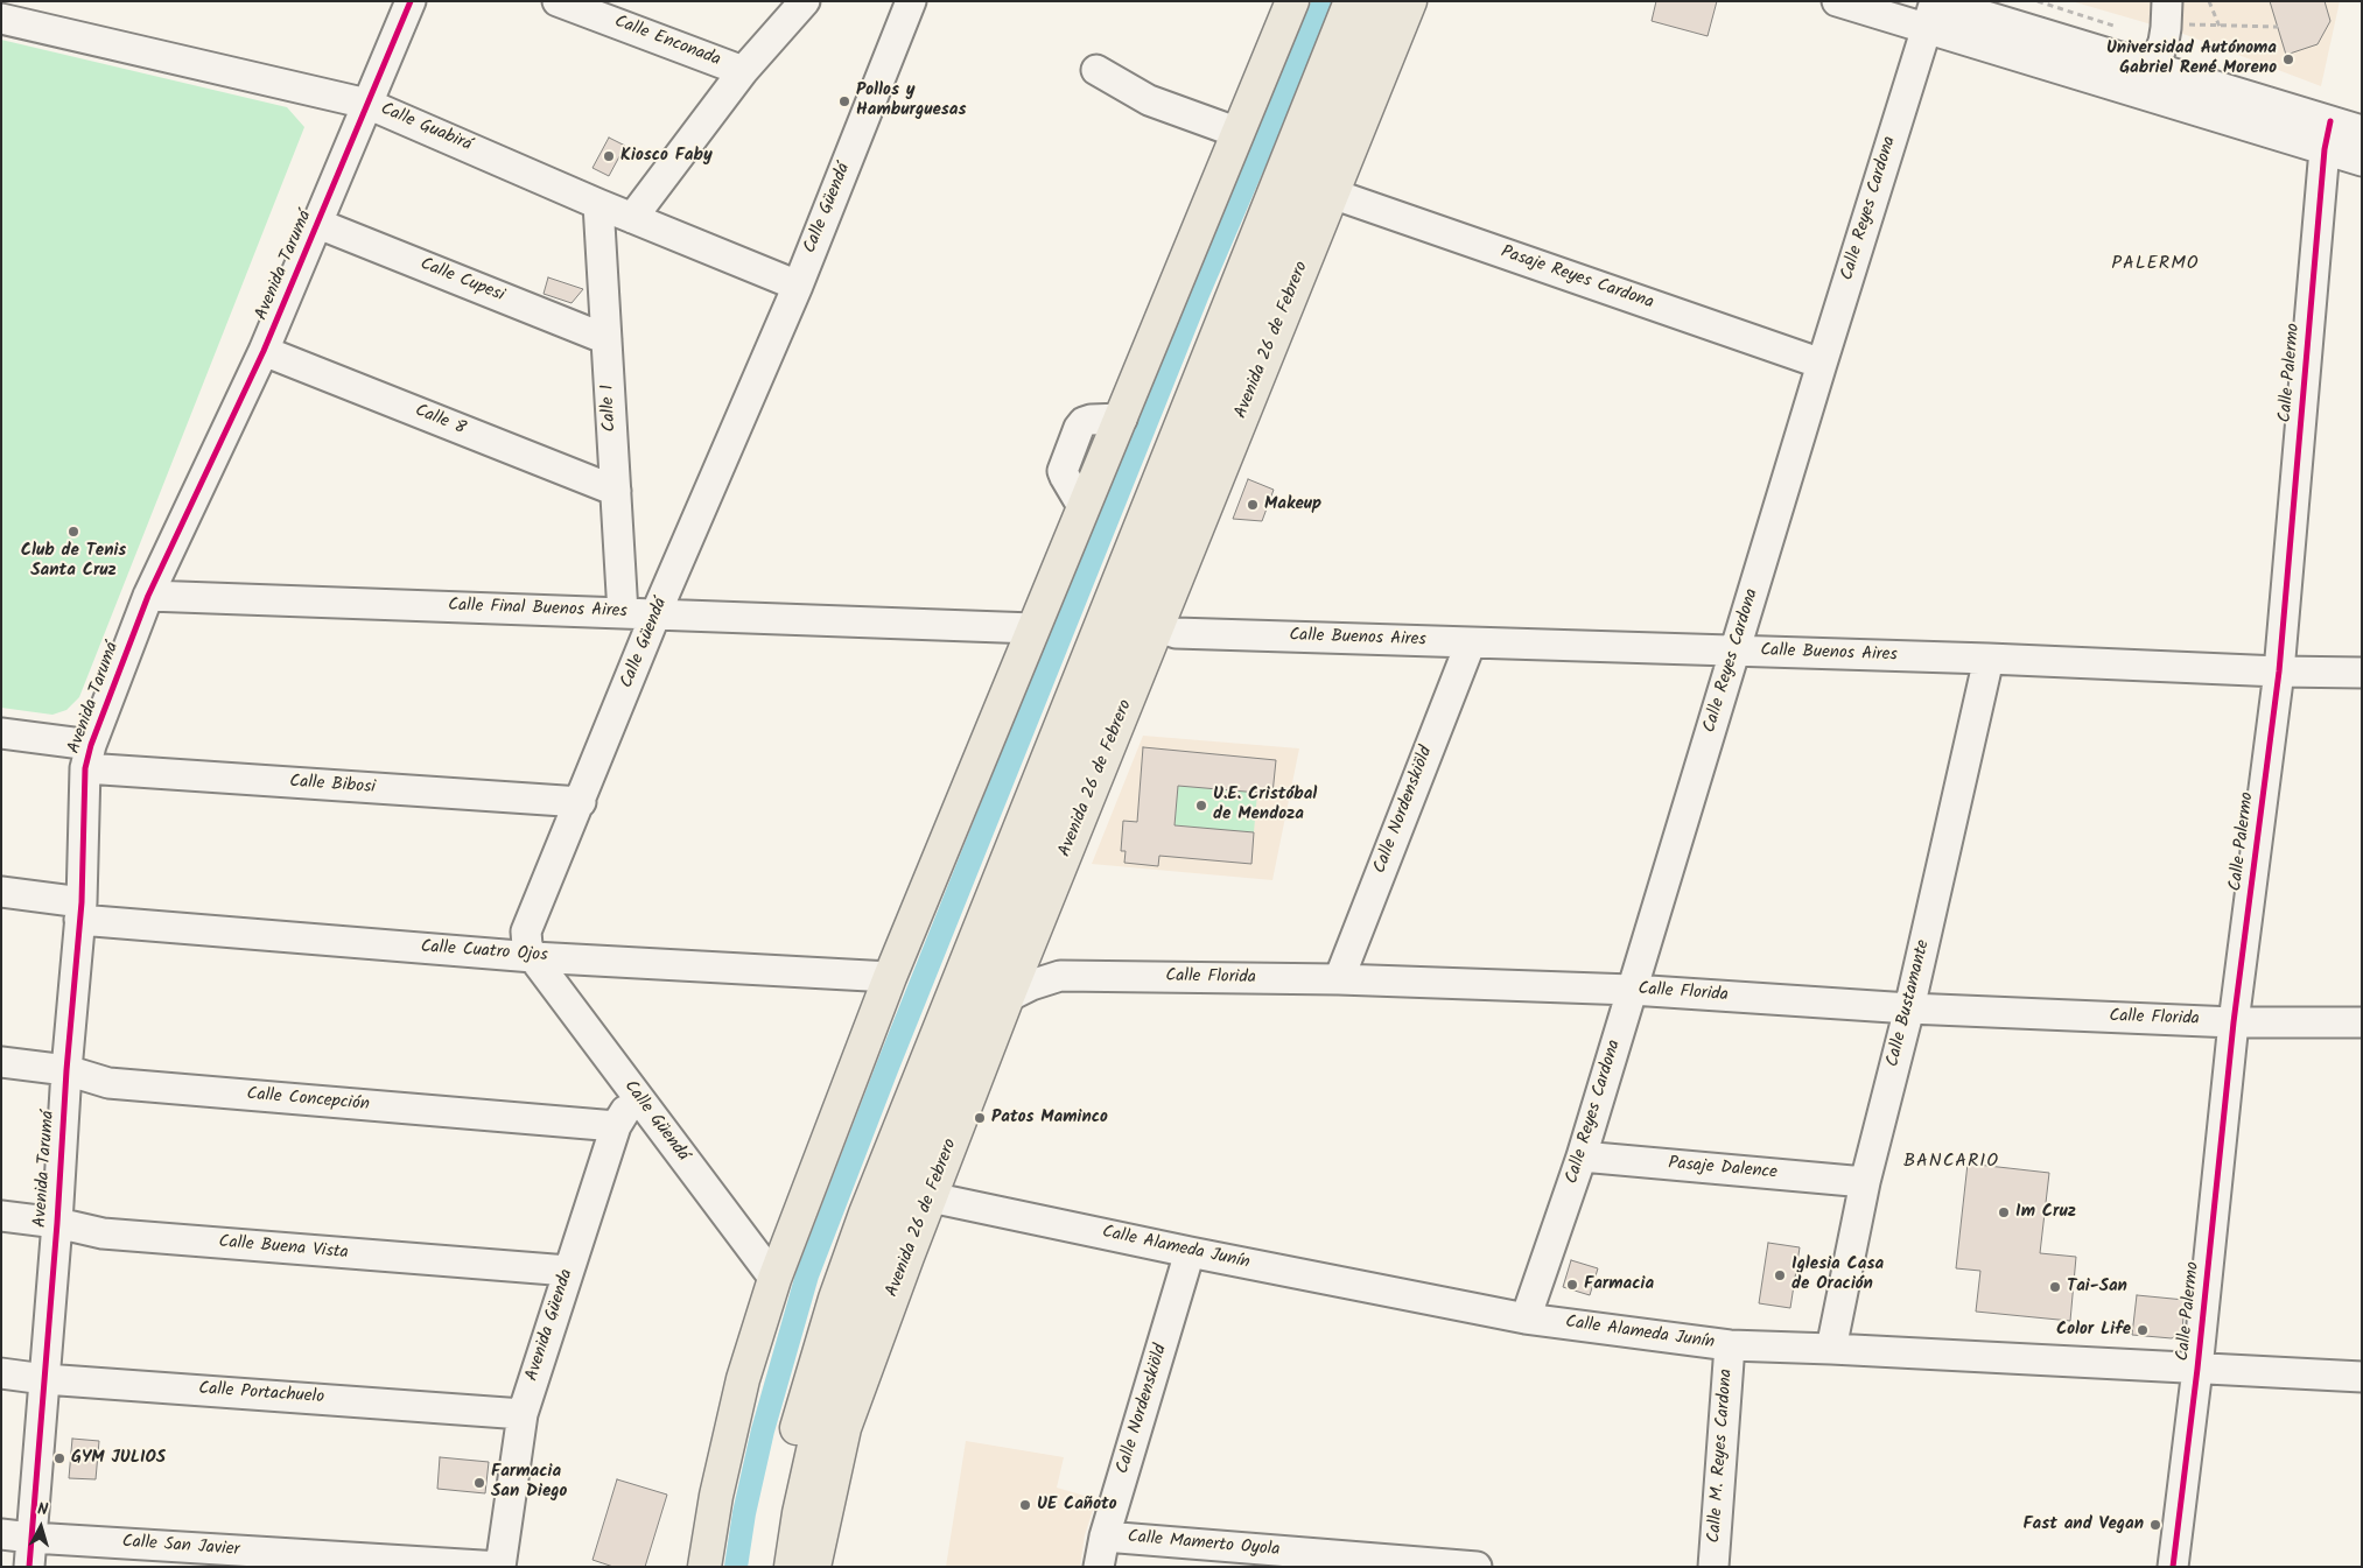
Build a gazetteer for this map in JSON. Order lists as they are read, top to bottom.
{
  "streets": {
    "main road": ["Avenida 26 de Febrero"],
    "street": [
      "Calle Enconada",
      "Calle Guabirá",
      "Calle Güendá",
      "Calle Reyes Cardona",
      "Avenida Tarumá",
      "Pasaje Reyes Cardona",
      "Calle Cupesi",
      "Calle Palermo",
      "Calle 1",
      "Calle 8",
      "Calle Final Buenos Aires",
      "Calle Buenos Aires",
      "Calle Bibosi",
      "Calle Nordenskiöld",
      "Calle Cuatro Ojos",
      "Calle Florida",
      "Calle Bustamante",
      "Calle Concepción",
      "Pasaje Dalence",
      "Calle Buena Vista",
      "Calle Alameda Junín",
      "Avenida Güenda",
      "Calle Portachuelo",
      "Calle M. Reyes Cardona",
      "Calle Mamerto Oyola",
      "Calle San Javier"
    ]
  },
  "crossings": [
    ["Calle Guabirá", "Calle Güendá"],
    ["Calle Guabirá", "Avenida Tarumá"],
    ["Calle Guabirá", "Calle 1"],
    ["Calle Güendá", "Calle Final Buenos Aires"],
    ["Calle Güendá", "Calle Bibosi"],
    ["Calle Güendá", "Calle Cuatro Ojos"],
    ["Calle Güendá", "Avenida Güenda"],
    ["Calle Reyes Cardona", "Pasaje Reyes Cardona"],
    ["Calle Reyes Cardona", "Calle Buenos Aires"],
    ["Calle Reyes Cardona", "Calle Florida"],
    ["Calle Reyes Cardona", "Pasaje Dalence"],
    ["Calle Reyes Cardona", "Calle Alameda Junín"],
    ["Avenida Tarumá", "Calle Cupesi"],
    ["Avenida Tarumá", "Calle 8"],
    ["Avenida Tarumá", "Calle Final Buenos Aires"],
    ["Avenida Tarumá", "Calle Bibosi"],
    ["Avenida Tarumá", "Calle Cuatro Ojos"],
    ["Avenida Tarumá", "Calle Concepción"],
    ["Avenida Tarumá", "Calle Buena Vista"],
    ["Avenida Tarumá", "Calle Portachuelo"],
    ["Avenida Tarumá", "Calle San Javier"],
    ["Pasaje Reyes Cardona", "Avenida 26 de Febrero"],
    ["Calle Cupesi", "Calle 1"],
    ["Avenida 26 de Febrero", "Calle Buenos Aires"],
    ["Avenida 26 de Febrero", "Calle Florida"],
    ["Avenida 26 de Febrero", "Calle Alameda Junín"],
    ["Calle Palermo", "Calle Buenos Aires"],
    ["Calle Palermo", "Calle Florida"],
    ["Calle Palermo", "Calle Alameda Junín"],
    ["Calle 1", "Calle 8"],
    ["Calle 1", "Calle Final Buenos Aires"],
    ["Calle Buenos Aires", "Calle Nordenskiöld"],
    ["Calle Buenos Aires", "Calle Bustamante"],
    ["Calle Nordenskiöld", "Calle Florida"],
    ["Calle Nordenskiöld", "Calle Alameda Junín"],
    ["Calle Nordenskiöld", "Calle Mamerto Oyola"],
    ["Calle Florida", "Calle Bustamante"],
    ["Calle Bustamante", "Pasaje Dalence"],
    ["Calle Bustamante", "Calle Alameda Junín"],
    ["Calle Concepción", "Avenida Güenda"],
    ["Calle Buena Vista", "Avenida Güenda"],
    ["Calle Alameda Junín", "Calle M. Reyes Cardona"],
    ["Avenida Güenda", "Calle Portachuelo"],
    ["Avenida Güenda", "Calle San Javier"]
  ],
  "districts": ["PALERMO", "BANCARIO"],
  "places": [
    "Universidad Autónoma Gabriel René Moreno",
    "Pollos y Hamburguesas",
    "Kiosco Faby",
    "Makeup",
    "Club de Tenis Santa Cruz",
    "U.E. Cristóbal de Mendoza",
    "Patos Maminco",
    "Im Cruz",
    "Iglesia Casa de Oración",
    "Farmacia",
    "Tai-San",
    "Color Life",
    "GYM JULIOS",
    "Farmacia San Diego",
    "UE Cañoto",
    "Fast and Vegan"
  ],
  "north": "top"
}
